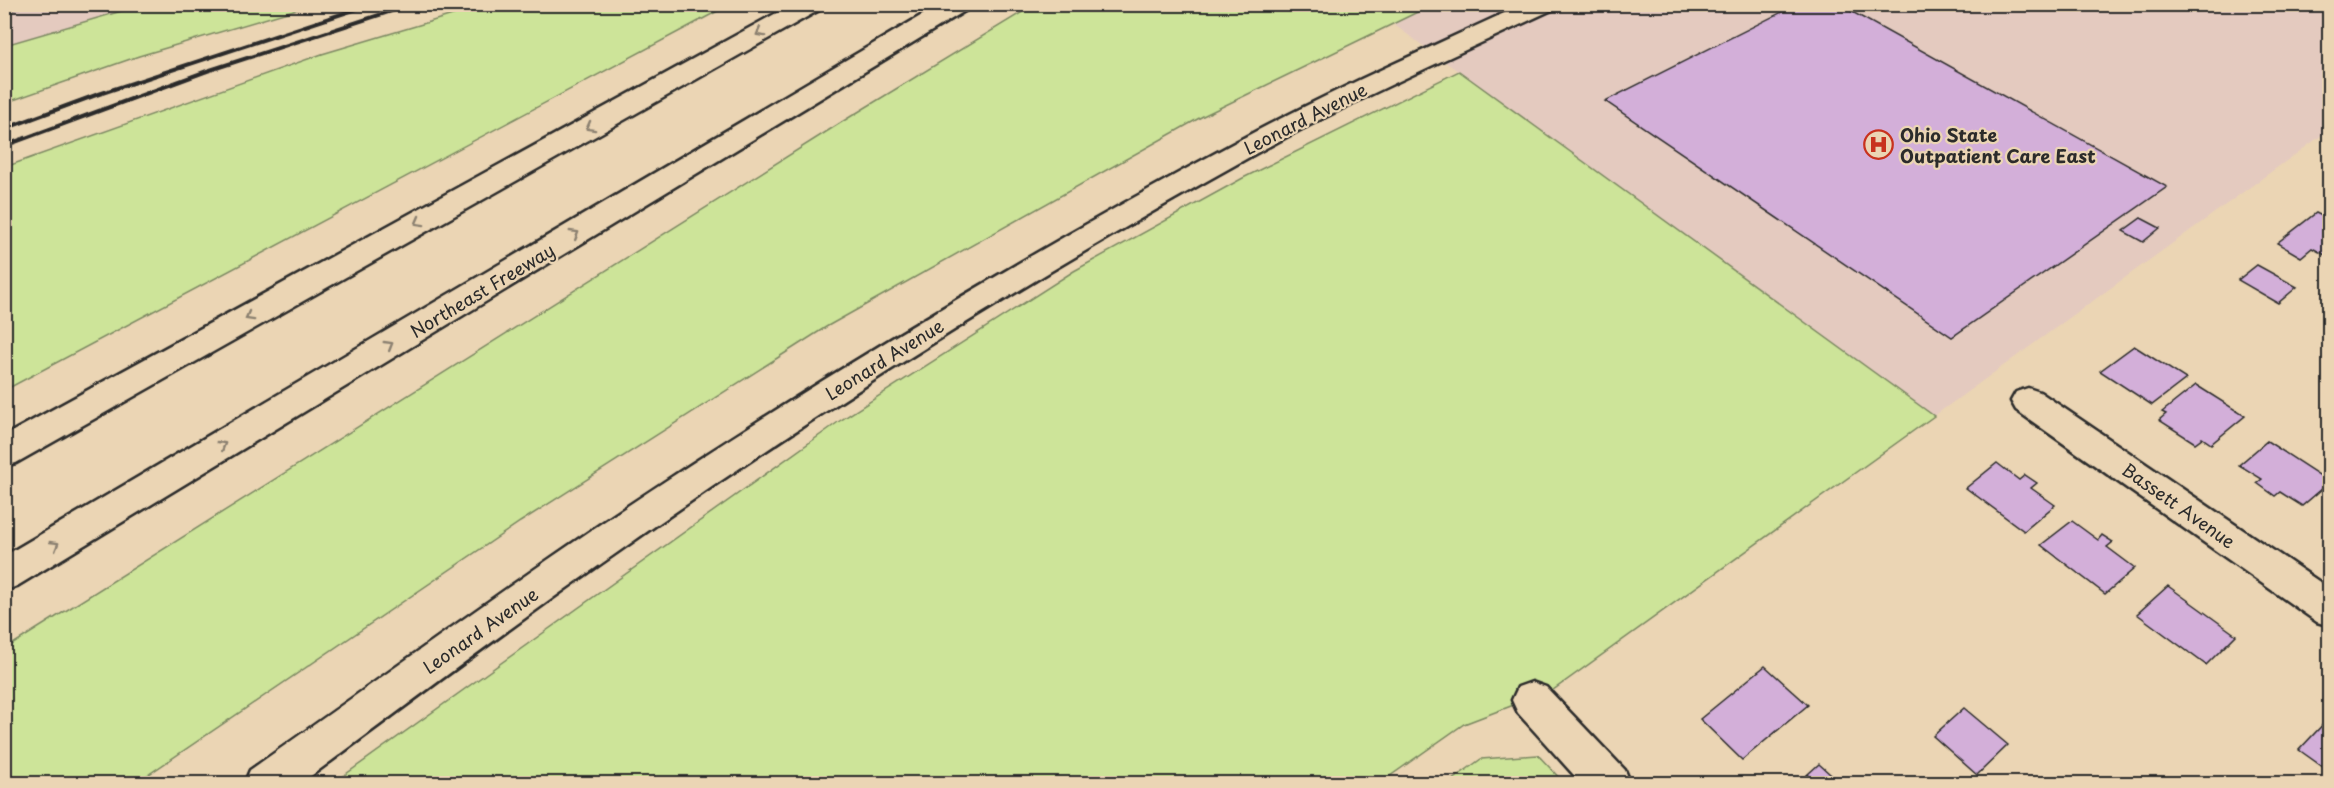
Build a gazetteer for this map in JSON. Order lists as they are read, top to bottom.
{
  "streets": {
    "main road": ["Leonard Avenue", "Northeast Freeway", "Bassett Avenue"]
  },
  "places": {
    "hospital": ["Ohio State Outpatient Care East"]
  }
}
